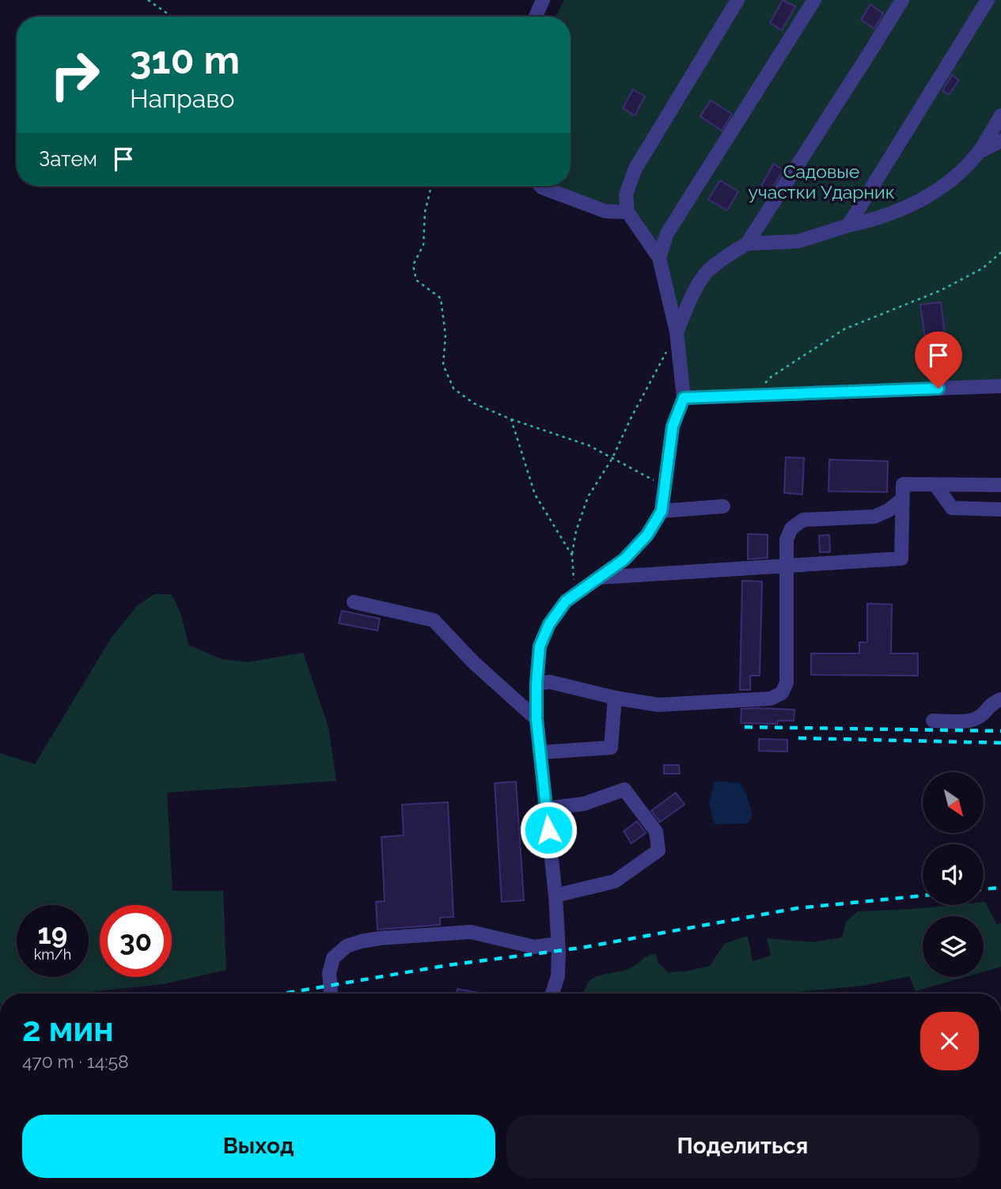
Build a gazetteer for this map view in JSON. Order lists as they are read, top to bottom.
{
  "parks": ["Садовые участки Ударник"],
  "north": "bottom right",
  "page": {
    "turn": ["310 m", "Направо"],
    "then": "Затем",
    "speed": "19 km/h",
    "limit": "30",
    "heading": ["2 мин", "470 m · 14:58"],
    "buttons": ["Выход", "Поделиться"]
  }
}
